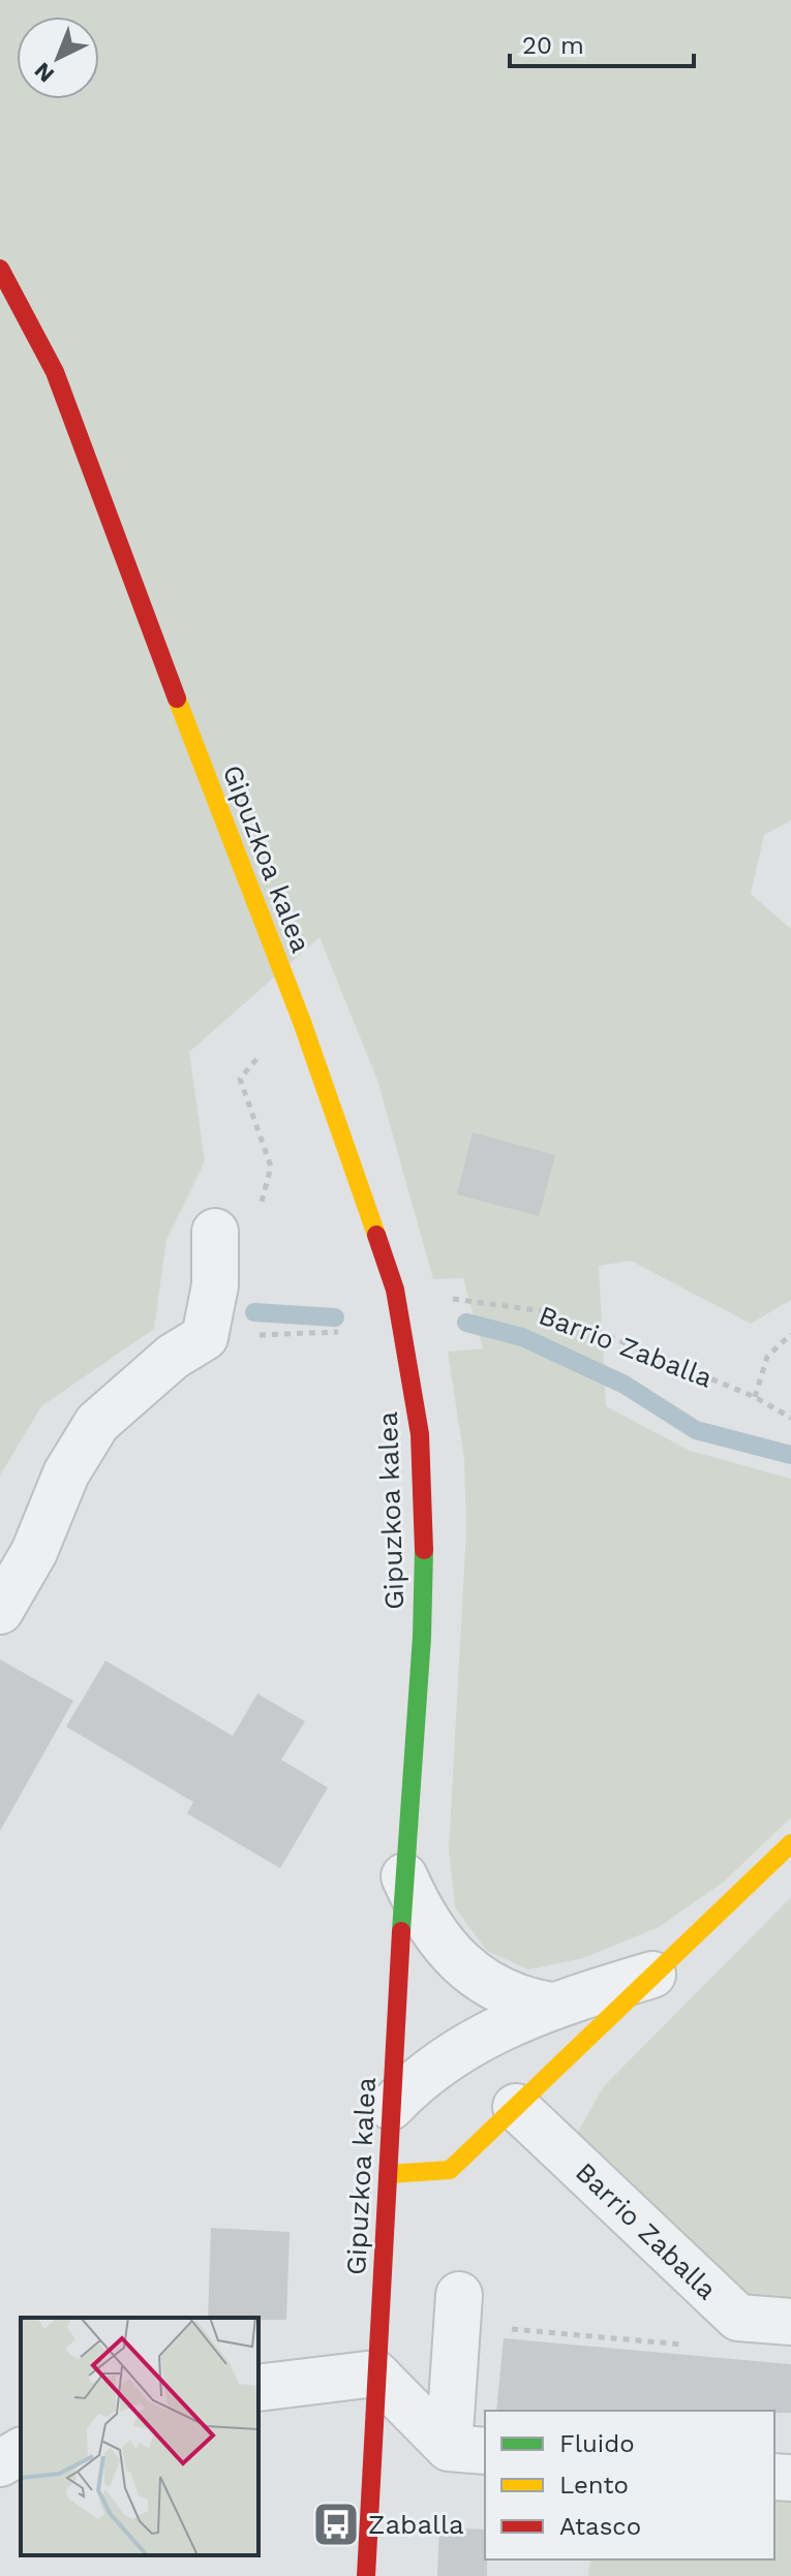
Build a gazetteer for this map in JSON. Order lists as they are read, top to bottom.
{
  "streets": {
    "street": ["Gipuzkoa kalea", "Barrio Zaballa"]
  },
  "places": {
    "bus stop": ["Zaballa"]
  },
  "legend": ["Fluido", "Lento", "Atasco"],
  "scale_bar": "20 m",
  "north": "bottom left"
}
